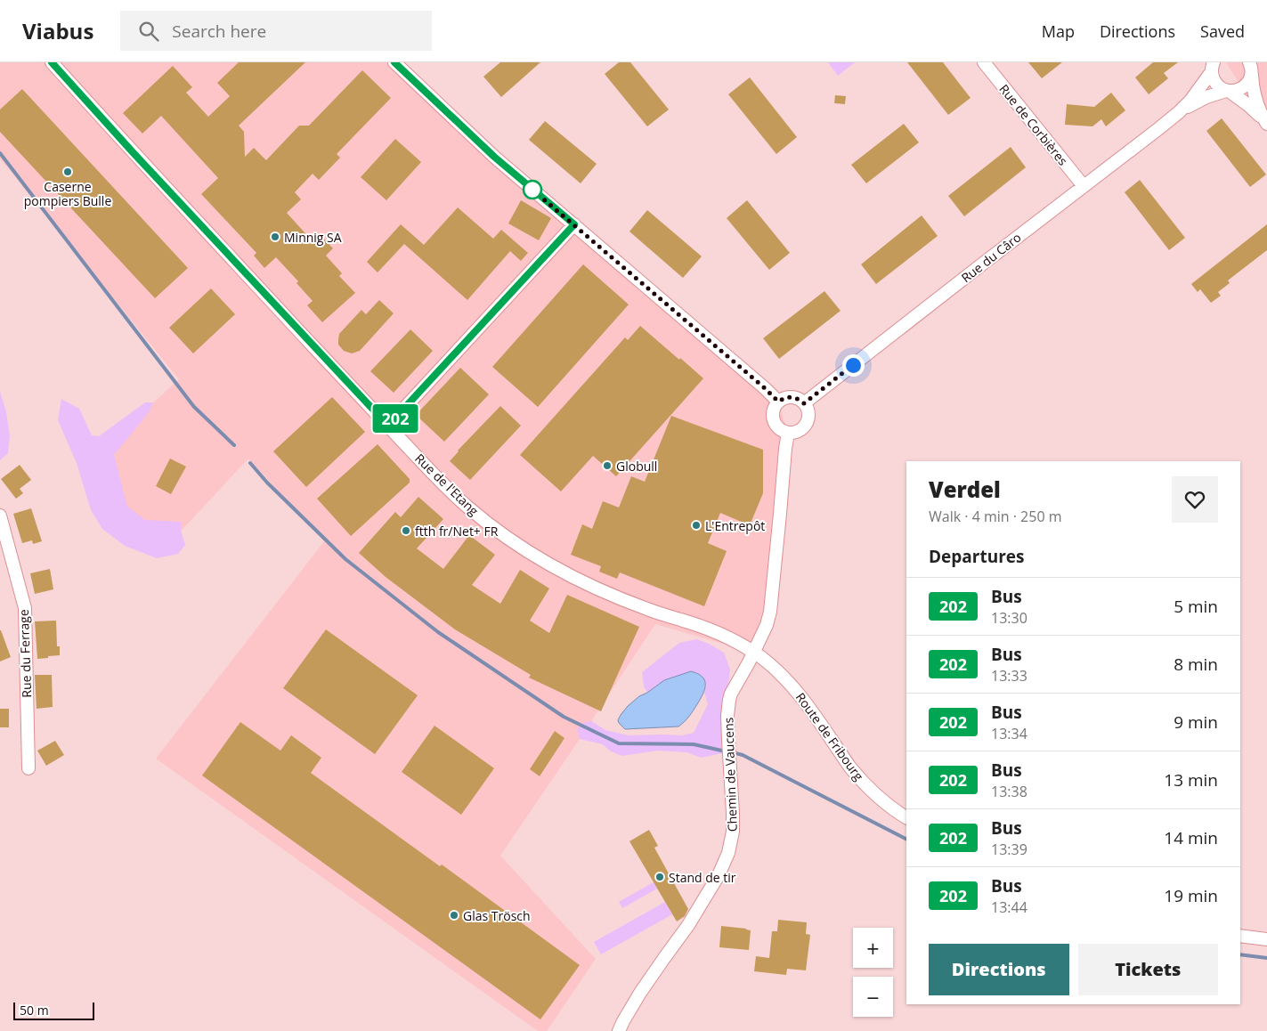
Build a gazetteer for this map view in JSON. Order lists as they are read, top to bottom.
{
  "streets": {
    "street": [
      "Rue de Corbières",
      "Rue du Câro",
      "Rue de l'Etang",
      "Rue du Ferrage",
      "Route de Fribourg",
      "Chemin de Vaucens"
    ]
  },
  "crossings": [
    ["Rue de Corbières", "Rue du Câro"],
    ["Rue de l'Etang", "Route de Fribourg"],
    ["Rue de l'Etang", "Chemin de Vaucens"],
    ["Route de Fribourg", "Chemin de Vaucens"]
  ],
  "places": [
    "Caserne pompiers Bulle",
    "Minnig SA",
    "Globull",
    "L'Entrepôt",
    "ftth fr/Net+ FR",
    "Stand de tir",
    "Glas Trösch"
  ],
  "lines": ["bus line 202"],
  "scale_bar": "50 m",
  "page": {
    "header": "Viabus",
    "search": "Search here",
    "nav": ["Map", "Directions", "Saved"],
    "on_map": "202",
    "heading": [
      ["Verdel", "Walk · 4 min · 250 m"],
      "Departures"
    ],
    "list": [
      {
        "mark": "202",
        "name": "Bus",
        "note": "13:30",
        "value": "5 min"
      },
      {
        "mark": "202",
        "name": "Bus",
        "note": "13:33",
        "value": "8 min"
      },
      {
        "mark": "202",
        "name": "Bus",
        "note": "13:34",
        "value": "9 min"
      },
      {
        "mark": "202",
        "name": "Bus",
        "note": "13:38",
        "value": "13 min"
      },
      {
        "mark": "202",
        "name": "Bus",
        "note": "13:39",
        "value": "14 min"
      },
      {
        "mark": "202",
        "name": "Bus",
        "note": "13:44",
        "value": "19 min"
      }
    ],
    "map_buttons": ["+", "−"],
    "buttons": ["Directions", "Tickets"],
    "scale": "50 m"
  }
}
